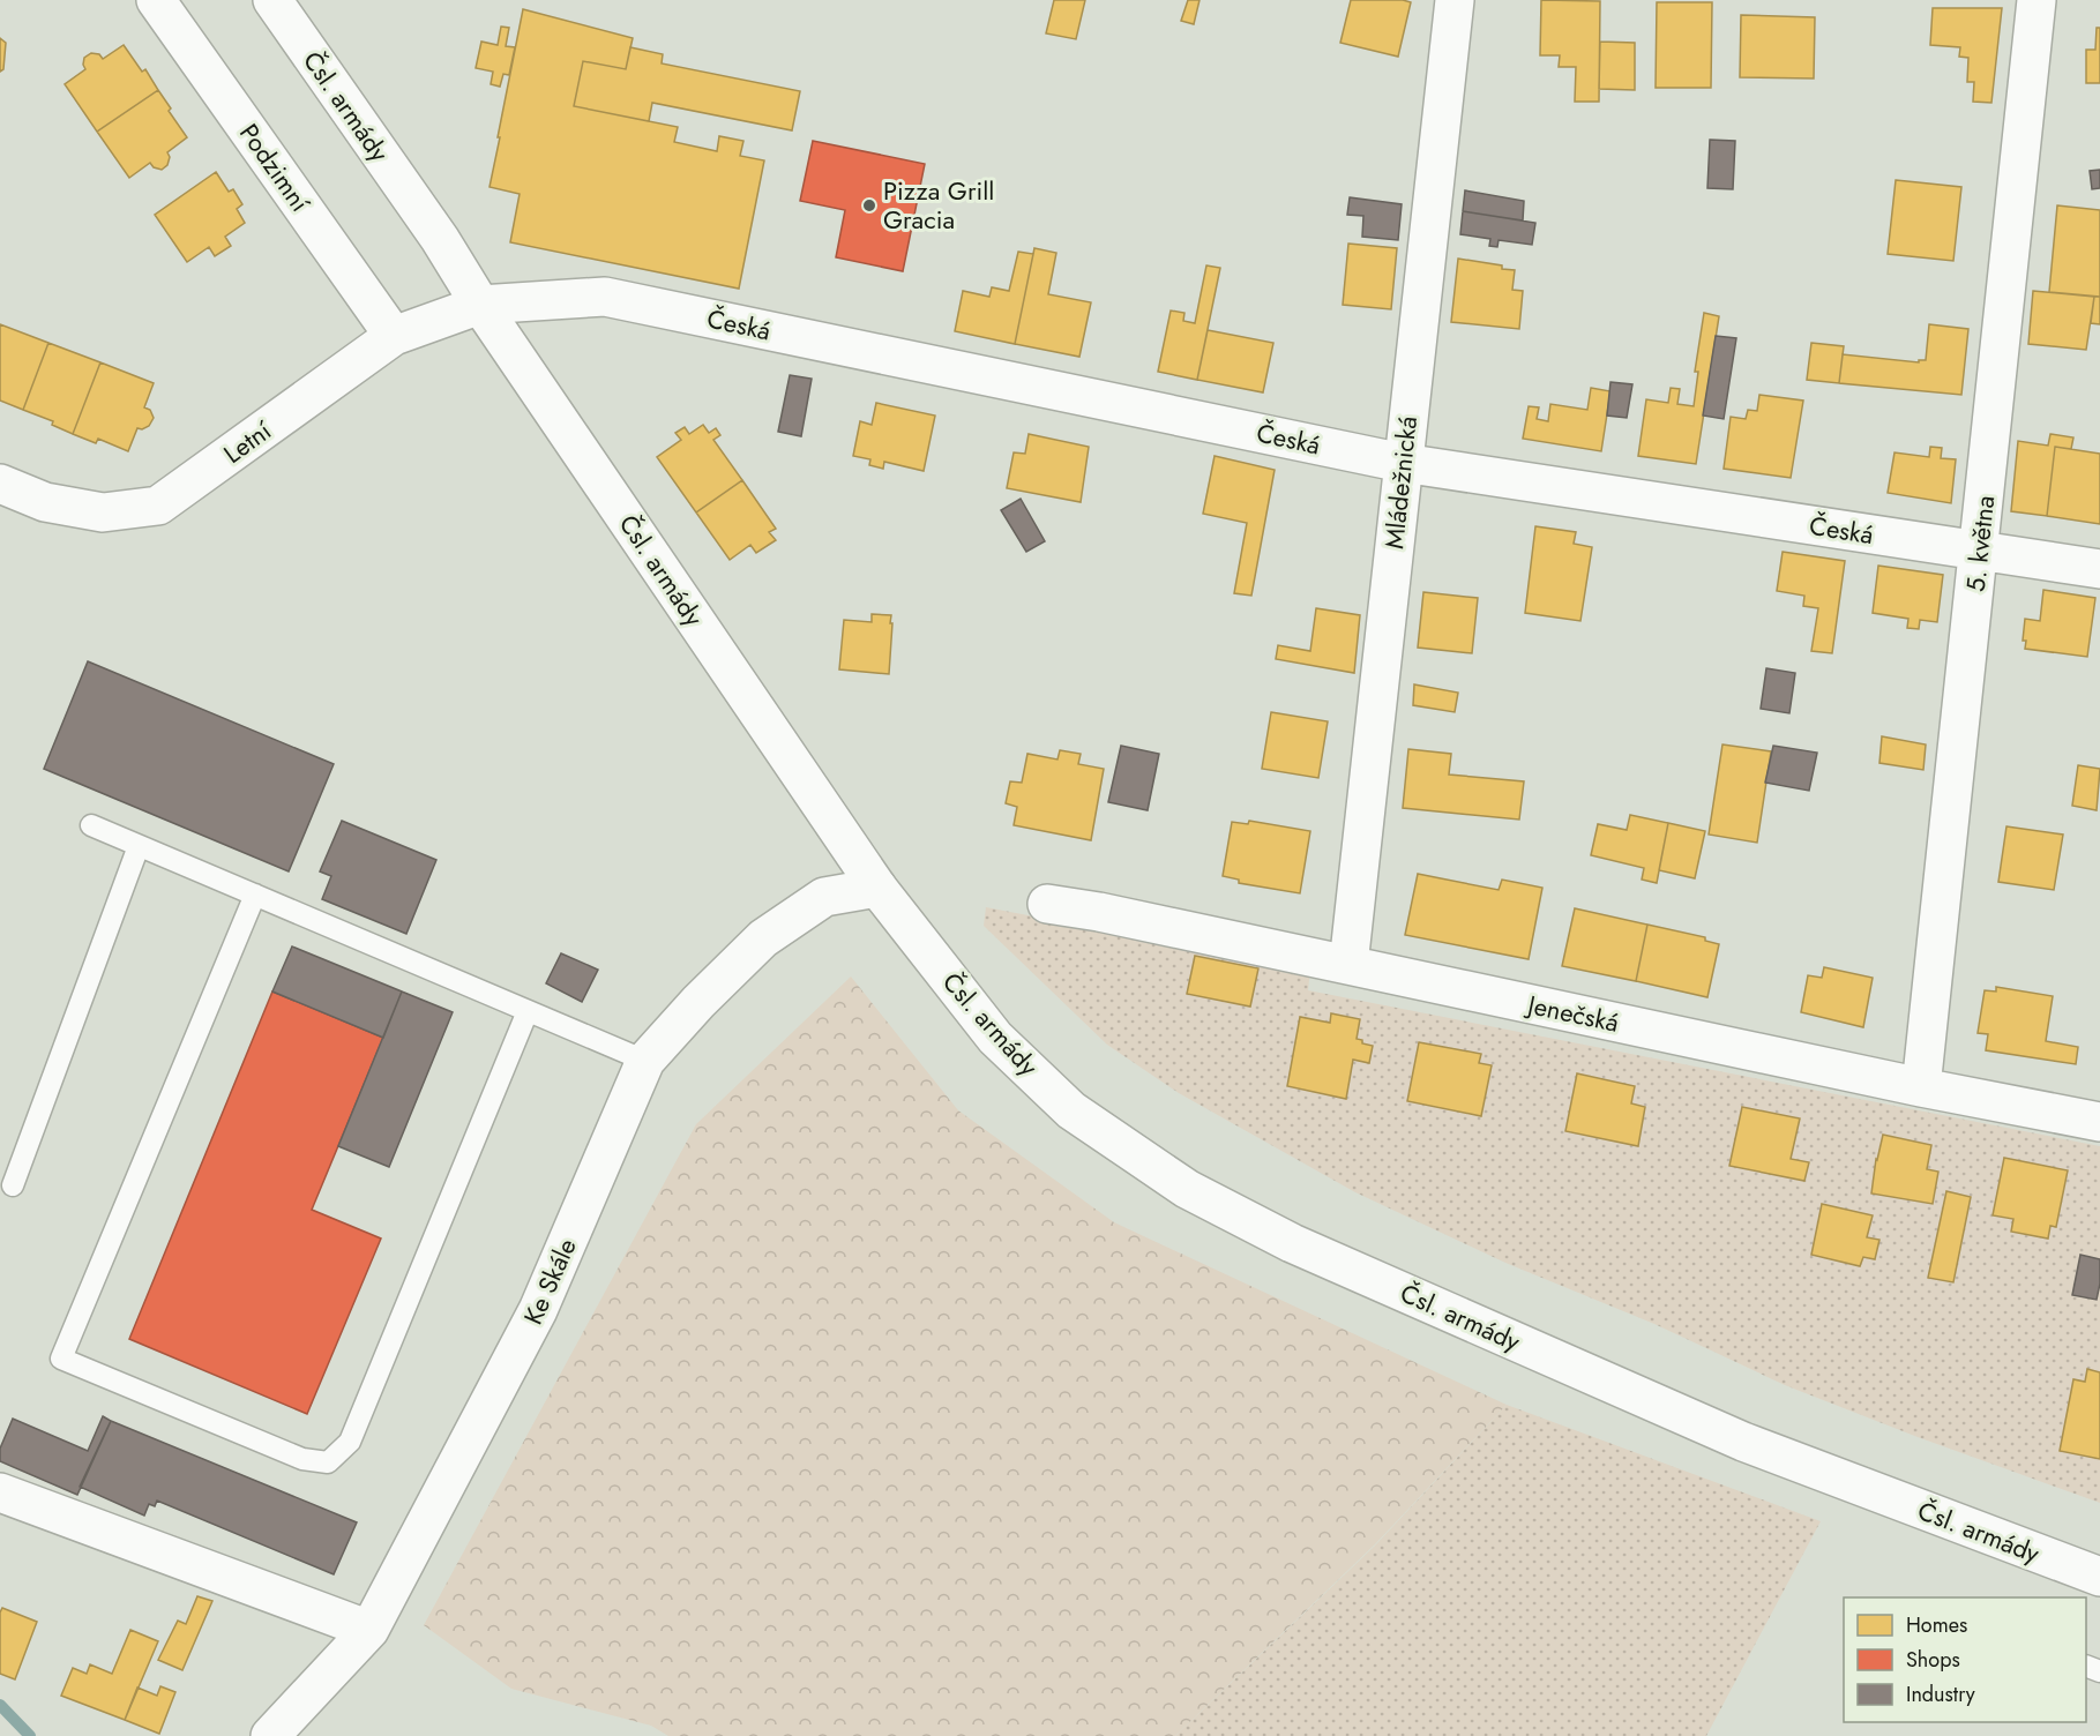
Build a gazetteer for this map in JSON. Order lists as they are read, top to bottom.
{
  "streets": {
    "street": [
      "Čsl. armády",
      "Podzimní",
      "Česká",
      "Letní",
      "Mládežnická",
      "5. května",
      "Jenečská",
      "Ke Skále"
    ]
  },
  "crossings": [
    ["Čsl. armády", "Česká"],
    ["Čsl. armády", "Letní"],
    ["Čsl. armády", "Ke Skále"],
    ["Podzimní", "Letní"],
    ["Česká", "Letní"],
    ["Česká", "Mládežnická"],
    ["Česká", "5. května"],
    ["Mládežnická", "Jenečská"],
    ["5. května", "Jenečská"]
  ],
  "places": ["Pizza Grill Gracia"],
  "legend": ["Homes", "Shops", "Industry"]
}
